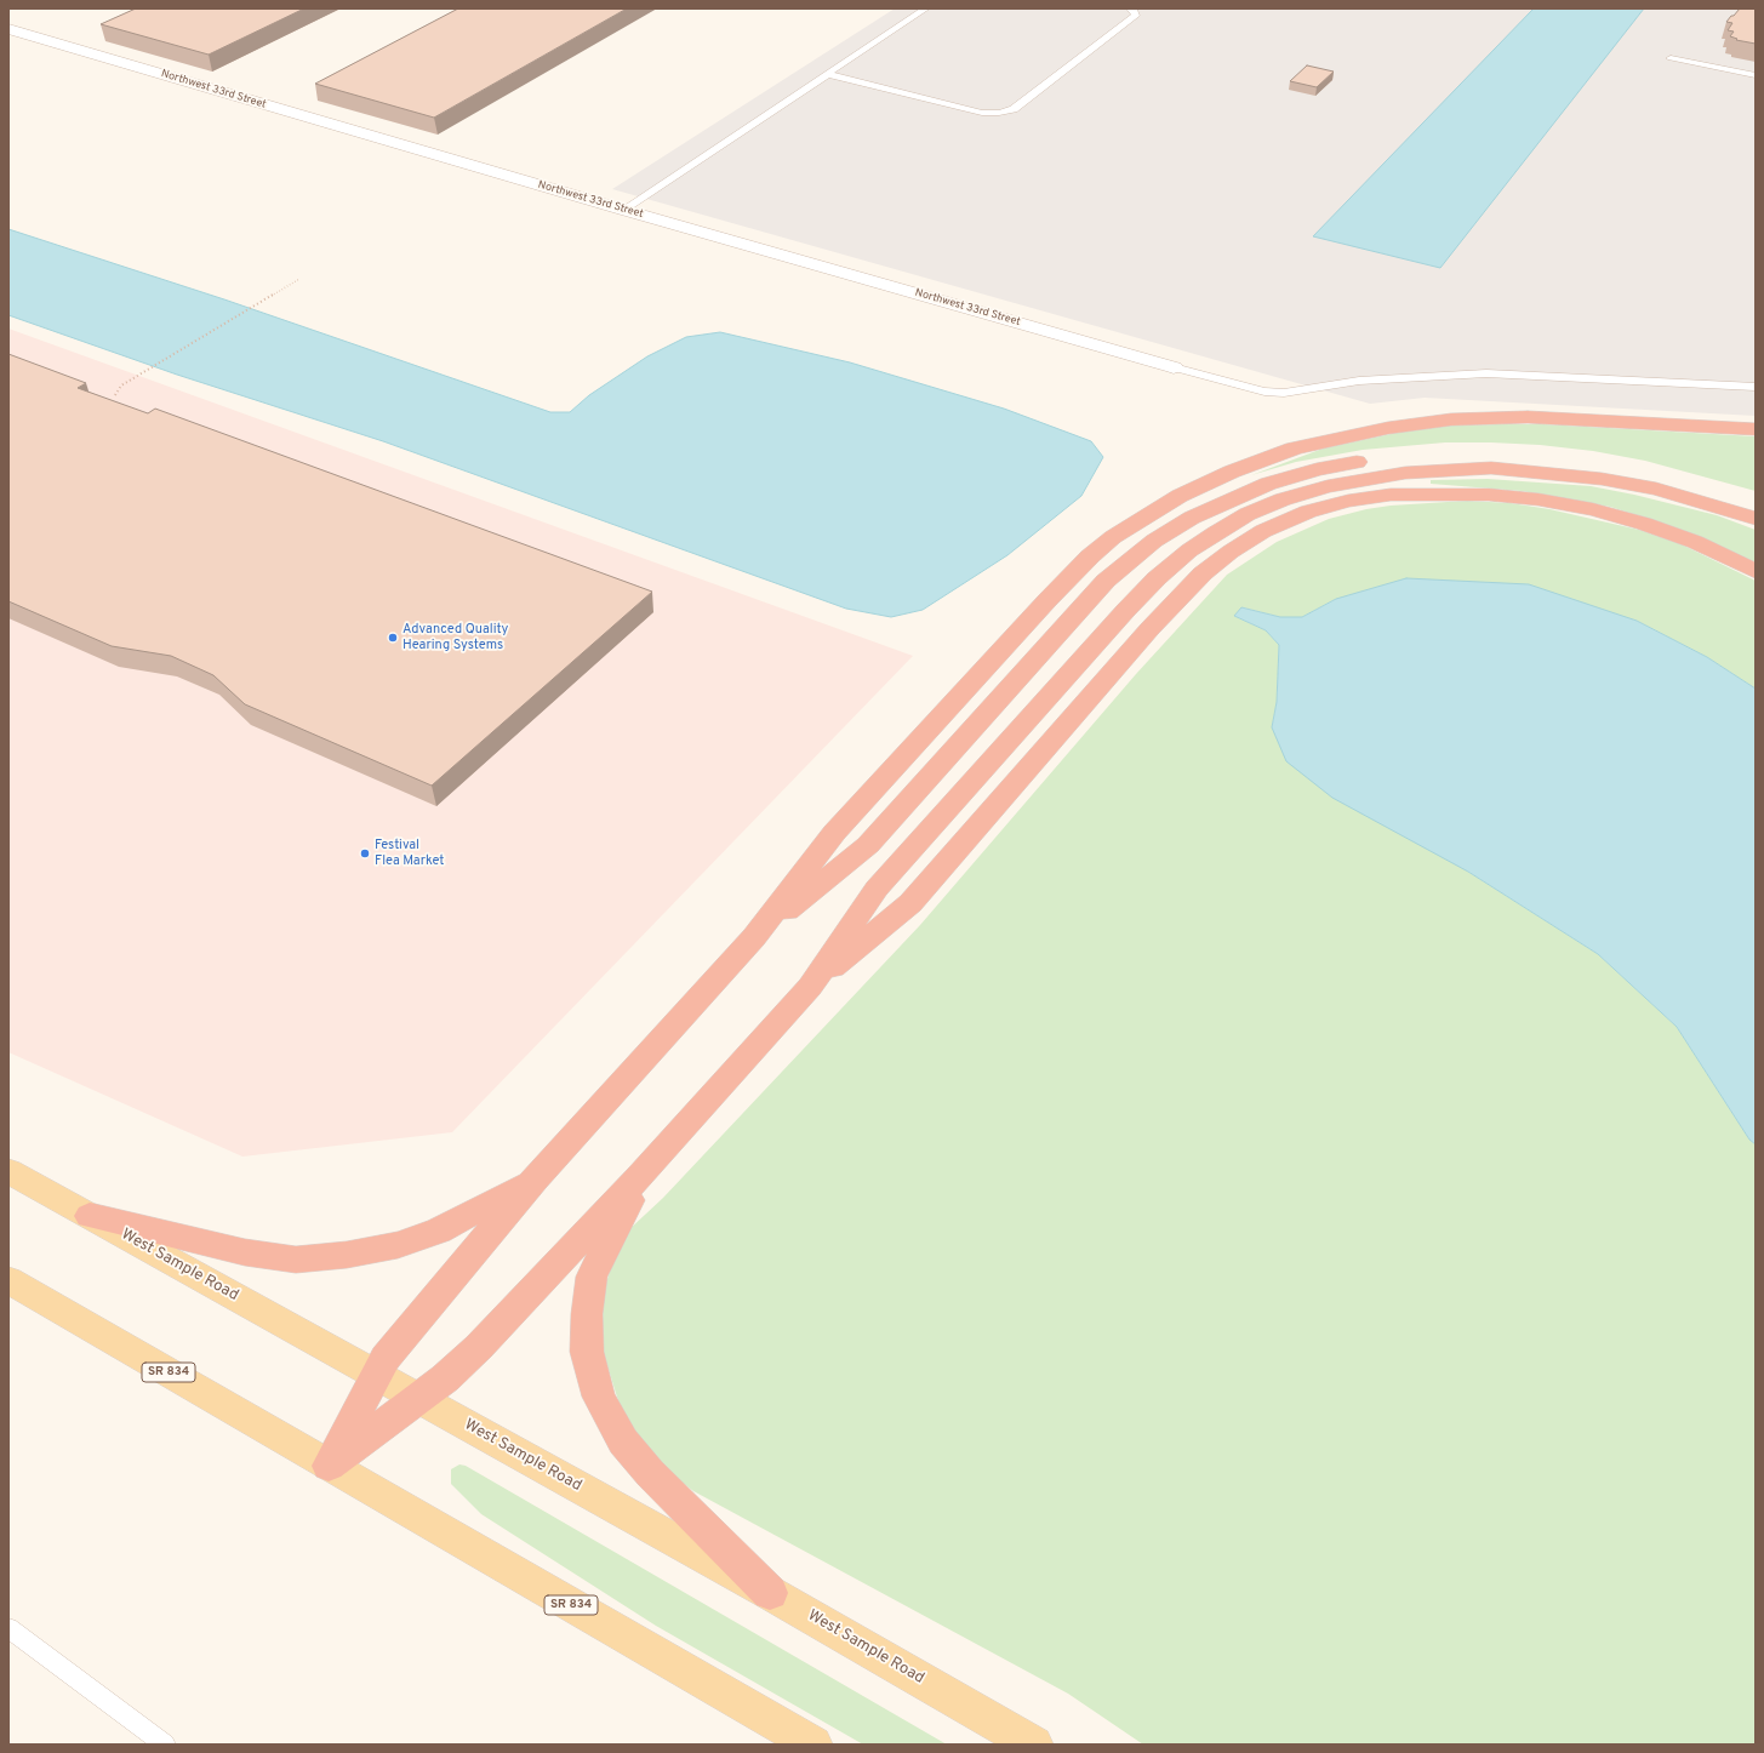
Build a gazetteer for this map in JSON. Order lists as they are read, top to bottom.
{
  "streets": {
    "main road": ["West Sample Road", "SR 834"],
    "street": ["Northwest 33rd Street"]
  },
  "places": ["Advanced Quality Hearing Systems", "Festival Flea Market"]
}
